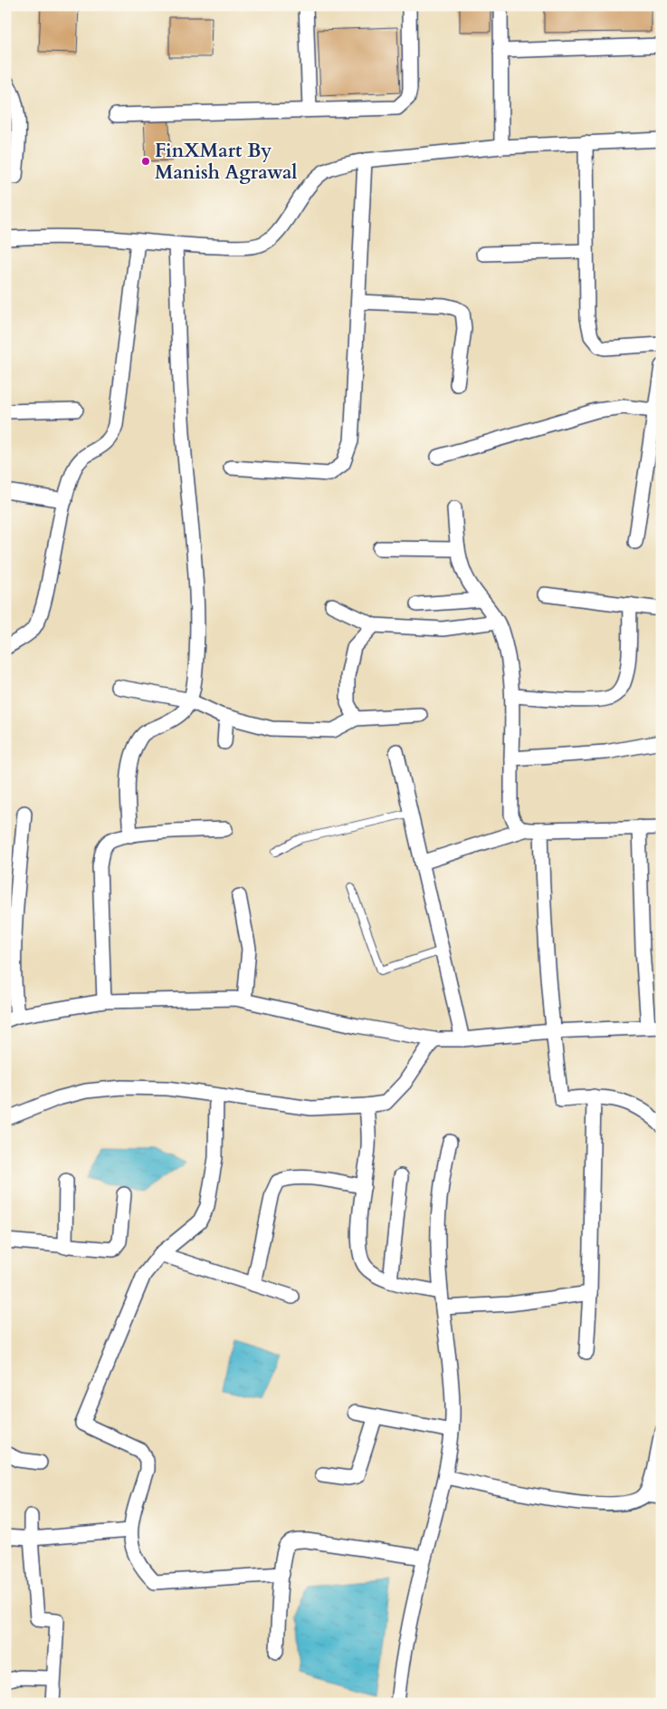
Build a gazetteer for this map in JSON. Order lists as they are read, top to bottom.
{
  "places": ["FinXMart By Manish Agrawal"]
}
